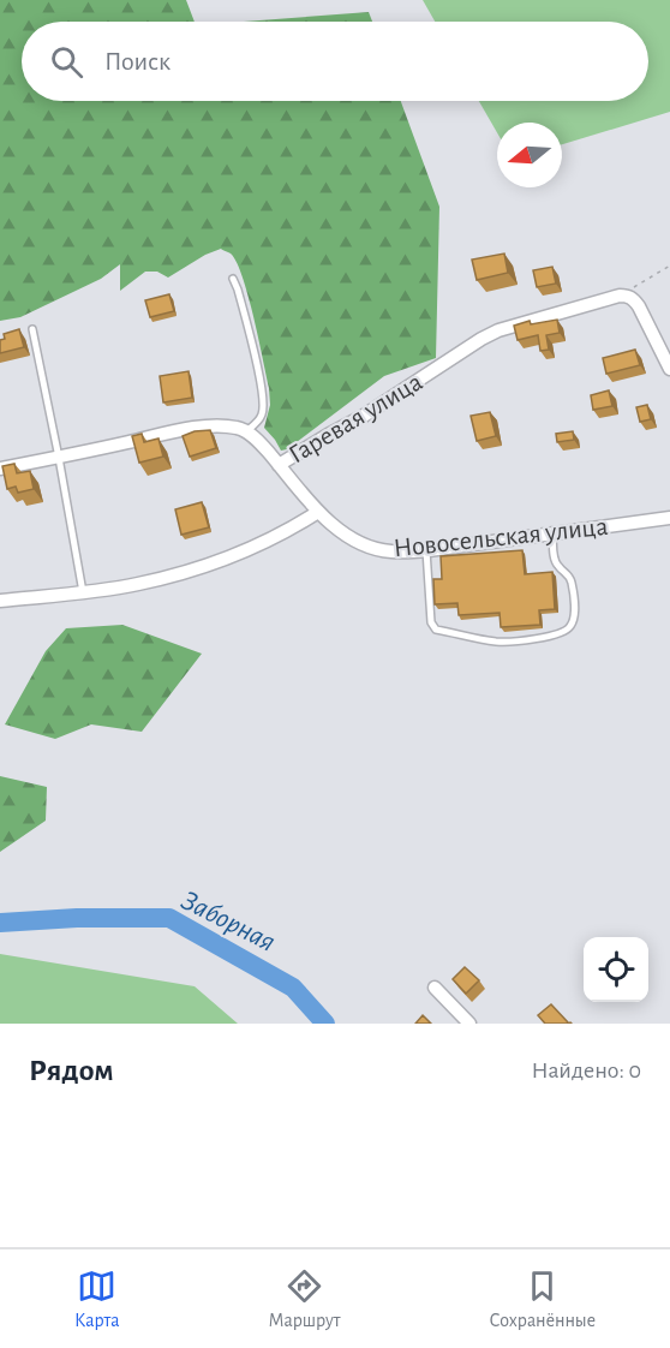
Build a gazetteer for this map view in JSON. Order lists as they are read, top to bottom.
{
  "streets": {
    "street": ["Гаревая улица", "Новосельская улица"]
  },
  "crossings": [
    ["Гаревая улица", "Новосельская улица"]
  ],
  "water": ["Заборная"],
  "north": "left",
  "page": {
    "search": "Поиск",
    "heading": ["Рядом", "Найдено: 0"],
    "nav": ["Карта", "Маршрут", "Сохранённые"]
  }
}
